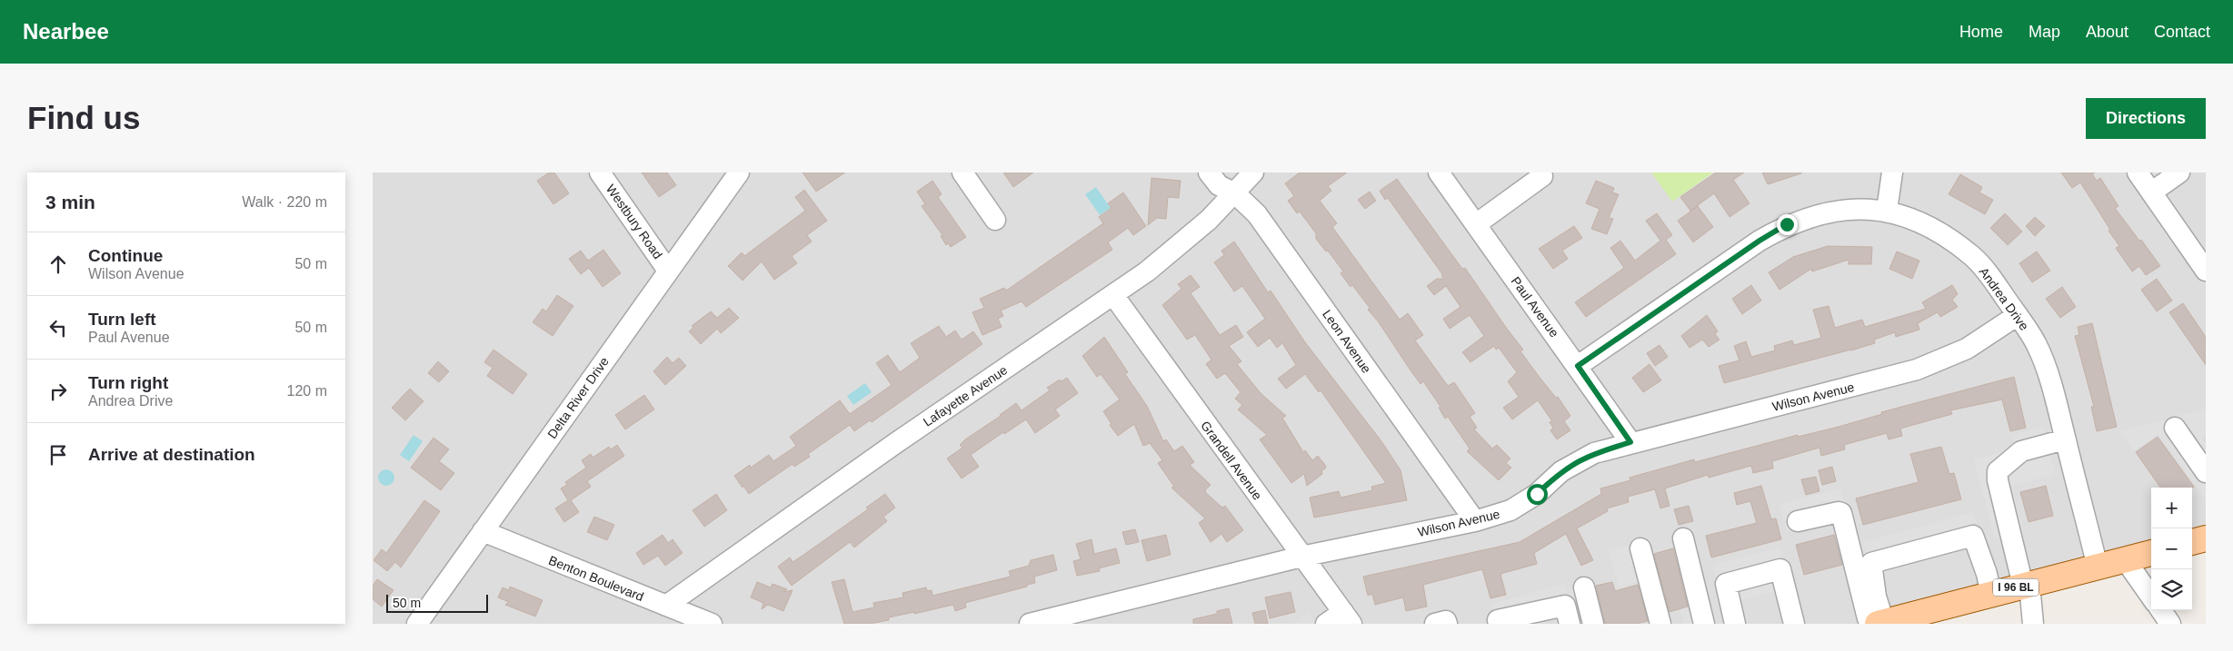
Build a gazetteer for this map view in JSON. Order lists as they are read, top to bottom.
{
  "streets": {
    "main road": ["I 96 BL"],
    "street": [
      "Westbury Road",
      "Andrea Drive",
      "Paul Avenue",
      "Leon Avenue",
      "Lafayette Avenue",
      "Wilson Avenue",
      "Delta River Drive",
      "Grandell Avenue",
      "Benton Boulevard"
    ]
  },
  "crossings": [
    ["Westbury Road", "Delta River Drive"],
    ["Andrea Drive", "Paul Avenue"],
    ["Andrea Drive", "Wilson Avenue"],
    ["Andrea Drive", "I 96 BL"],
    ["Paul Avenue", "Wilson Avenue"],
    ["Leon Avenue", "Lafayette Avenue"],
    ["Leon Avenue", "Wilson Avenue"],
    ["Lafayette Avenue", "Grandell Avenue"],
    ["Lafayette Avenue", "Benton Boulevard"],
    ["Wilson Avenue", "Grandell Avenue"],
    ["Delta River Drive", "Benton Boulevard"]
  ],
  "scale_bar": "50 m",
  "page": {
    "header": "Nearbee",
    "nav": [
      "Home",
      "Map",
      "About",
      "Contact"
    ],
    "buttons": "Directions",
    "title": "Find us",
    "heading": ["3 min", "Walk · 220 m"],
    "list": [
      ["Continue", "Wilson Avenue", "50 m"],
      ["Turn left", "Paul Avenue", "50 m"],
      ["Turn right", "Andrea Drive", "120 m"],
      "Arrive at destination"
    ],
    "map_buttons": ["+", "−"],
    "scale": "50 m"
  }
}
